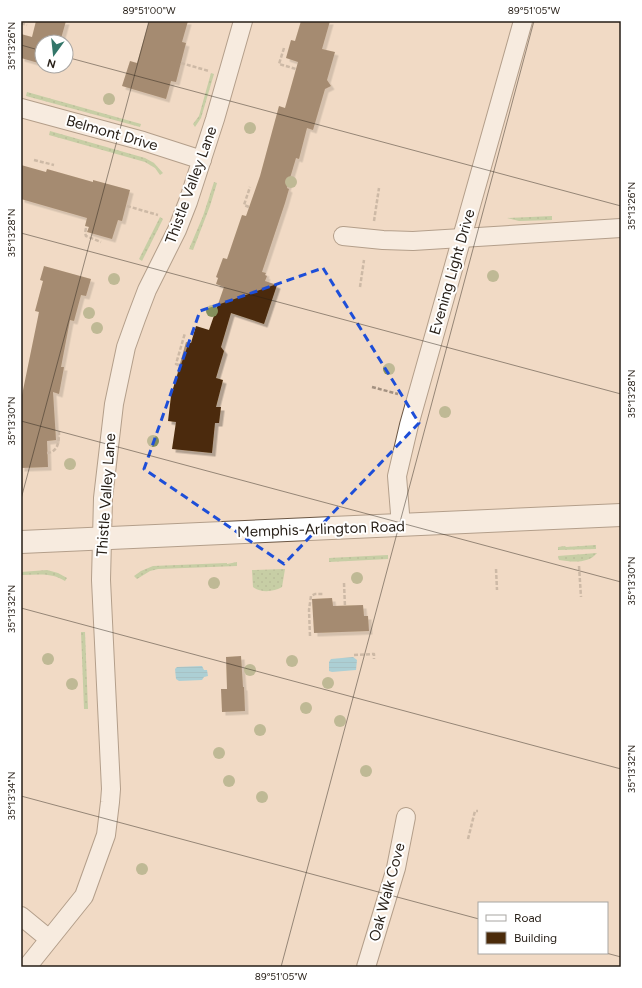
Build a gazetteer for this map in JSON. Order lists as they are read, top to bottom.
{
  "streets": {
    "street": [
      "Belmont Drive",
      "Thistle Valley Lane",
      "Evening Light Drive",
      "Memphis-Arlington Road",
      "Oak Walk Cove"
    ]
  },
  "crossings": [
    ["Belmont Drive", "Thistle Valley Lane"],
    ["Thistle Valley Lane", "Memphis-Arlington Road"],
    ["Evening Light Drive", "Memphis-Arlington Road"]
  ],
  "legend": ["Road", "Building"],
  "north": "bottom",
  "coordinates": [
    "89°51'00\"W",
    "89°51'05\"W",
    "35°13'26\"N",
    "35°13'28\"N",
    "35°13'30\"N",
    "35°13'32\"N",
    "35°13'34\"N"
  ]
}
